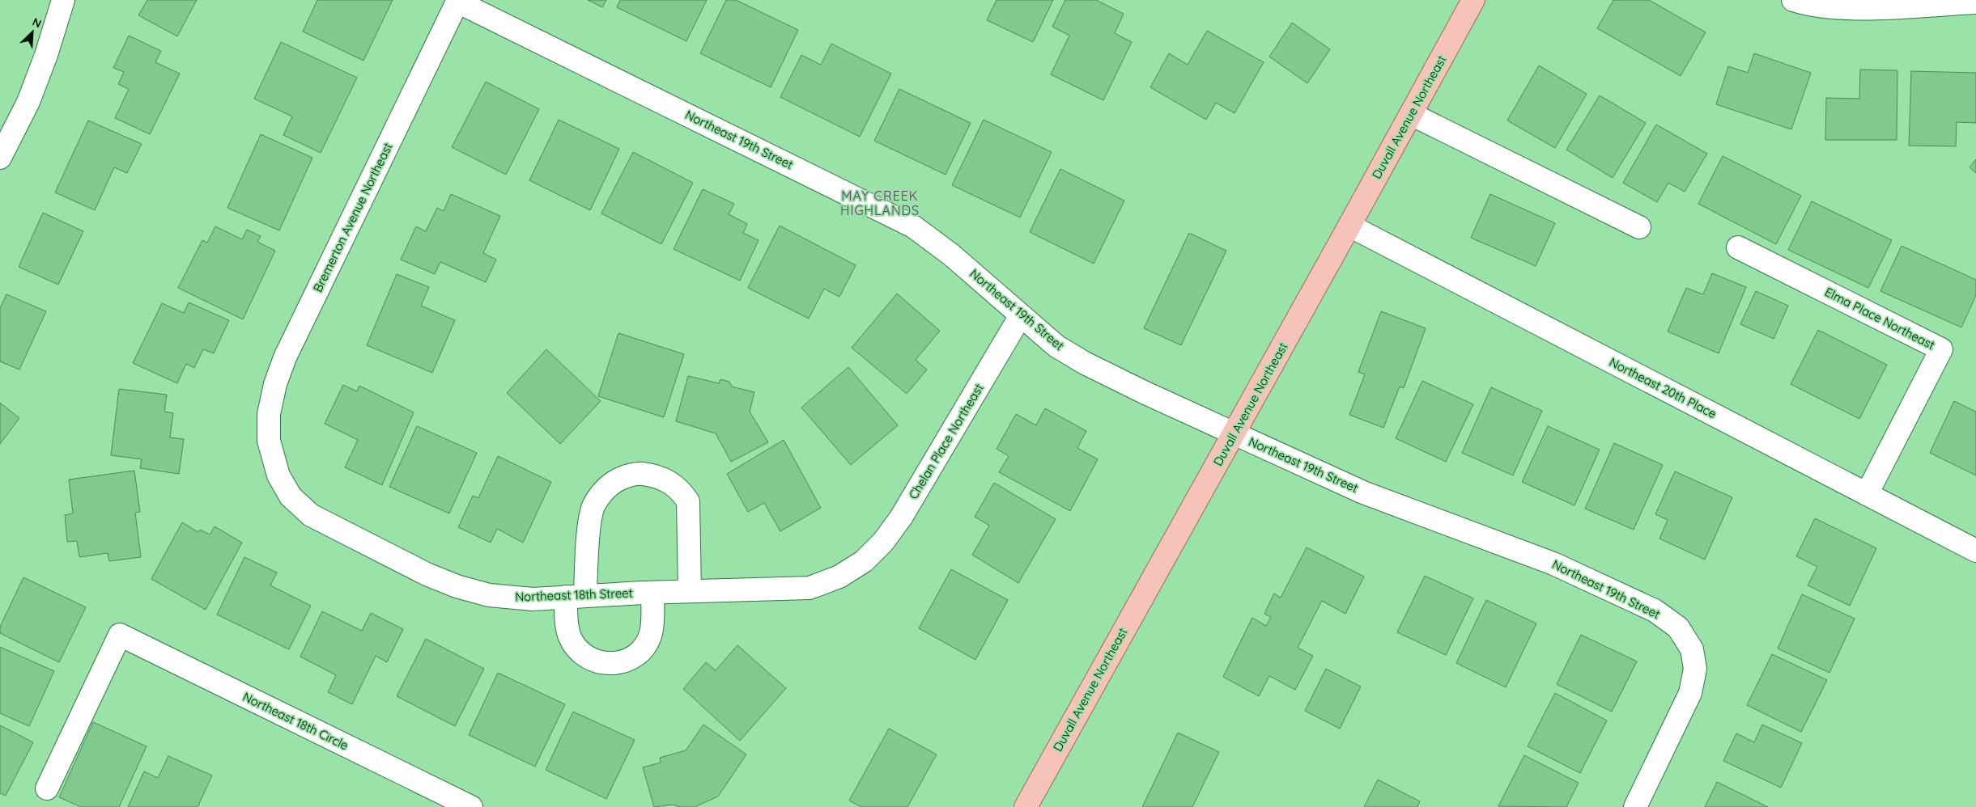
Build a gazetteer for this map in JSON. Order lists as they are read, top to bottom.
{
  "streets": {
    "main road": ["Duvall Avenue Northeast"],
    "street": [
      "Northeast 19th Street",
      "Bremerton Avenue Northeast",
      "Elma Place Northeast",
      "Northeast 20th Place",
      "Chelan Place Northeast",
      "Northeast 18th Street",
      "Northeast 18th Circle"
    ]
  },
  "crossings": [
    ["Duvall Avenue Northeast", "Northeast 19th Street"],
    ["Duvall Avenue Northeast", "Northeast 20th Place"],
    ["Northeast 19th Street", "Bremerton Avenue Northeast"],
    ["Northeast 19th Street", "Chelan Place Northeast"],
    ["Bremerton Avenue Northeast", "Northeast 18th Street"],
    ["Elma Place Northeast", "Northeast 20th Place"],
    ["Chelan Place Northeast", "Northeast 18th Street"]
  ],
  "districts": ["MAY CREEK HIGHLANDS"],
  "north": "top right"
}
